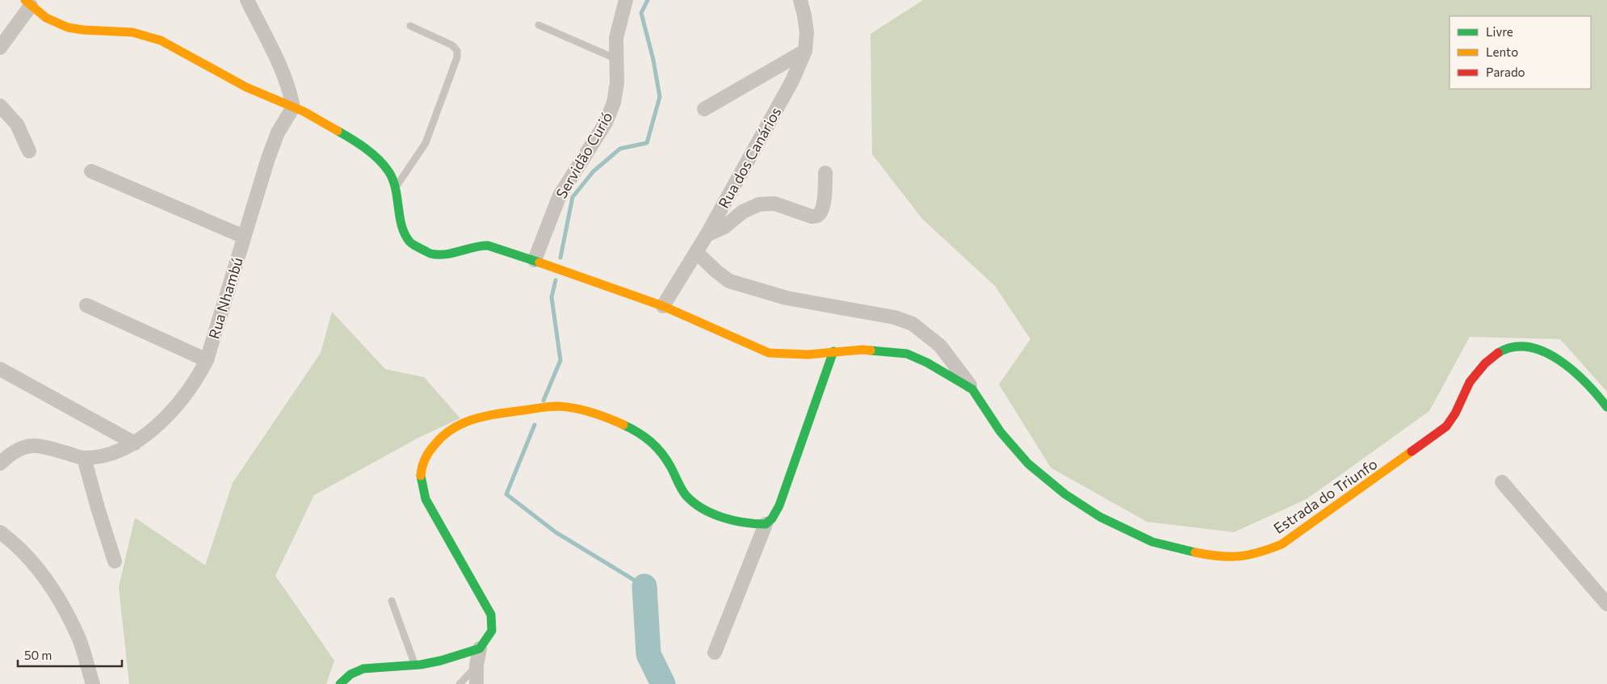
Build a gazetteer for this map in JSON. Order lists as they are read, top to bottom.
{
  "streets": {
    "street": [
      "Servidão Curió",
      "Rua dos Canários",
      "Rua Nhambú",
      "Estrada do Triunfo"
    ]
  },
  "legend": ["Livre", "Lento", "Parado"],
  "scale_bar": "50 m"
}
